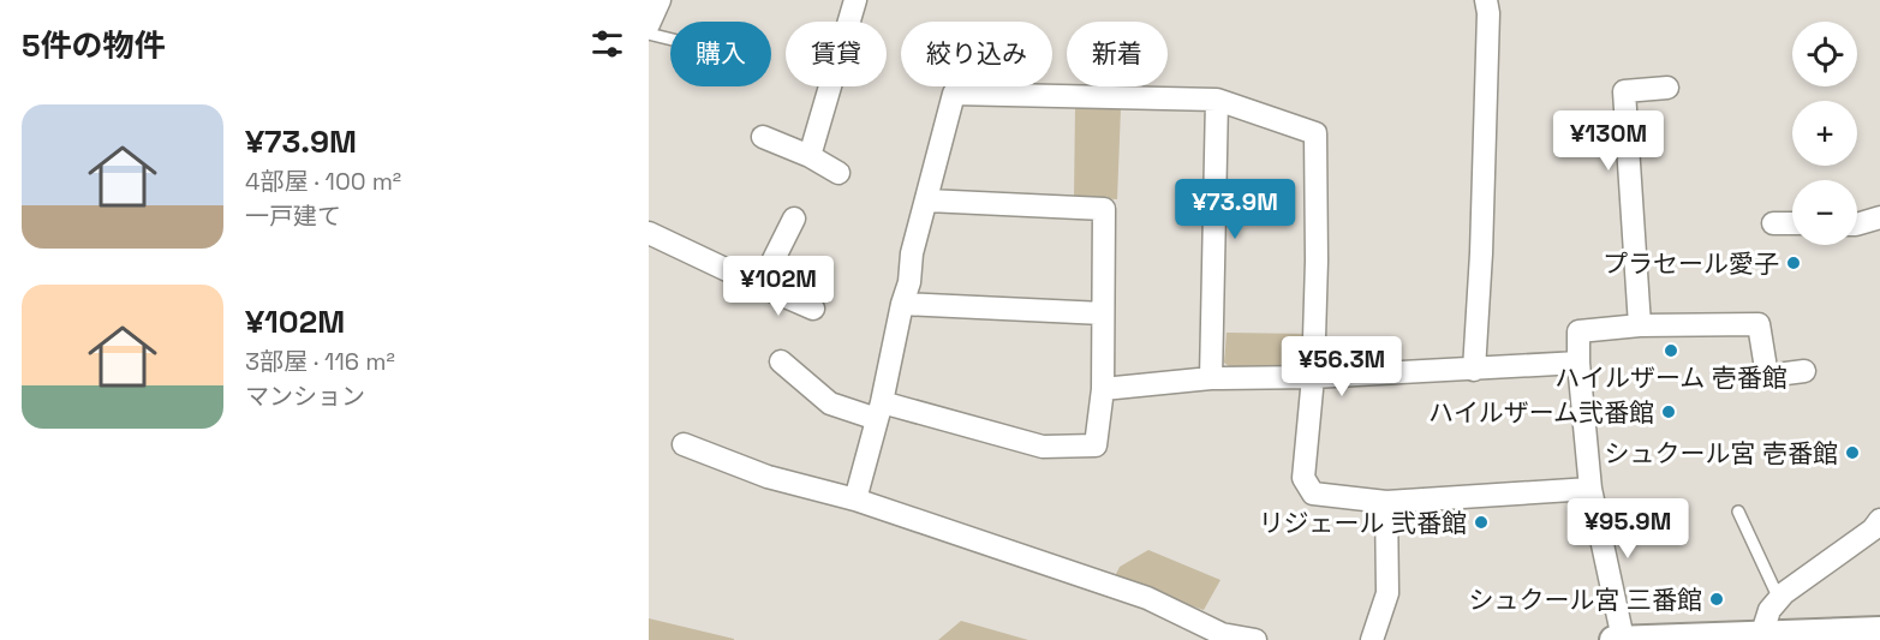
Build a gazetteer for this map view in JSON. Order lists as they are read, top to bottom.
{
  "places": [
    "プラセール愛子",
    "ハイルザーム 壱番館",
    "ハイルザーム弐番館",
    "シュクール宮 壱番館",
    "リジェール 弐番館",
    "シュクール宮 三番館"
  ],
  "page": {
    "heading": "5件の物件",
    "map_buttons": ["+", "−"],
    "chip": [
      "購入",
      "賃貸",
      "絞り込み",
      "新着"
    ],
    "list": [
      {
        "name": "¥73.9M",
        "note": "4部屋 · 100 m² · 一戸建て"
      },
      {
        "name": "¥102M",
        "note": "3部屋 · 116 m² · マンション"
      }
    ],
    "price": [
      "¥130M",
      "¥73.9M",
      "¥102M",
      "¥56.3M",
      "¥95.9M"
    ]
  }
}
